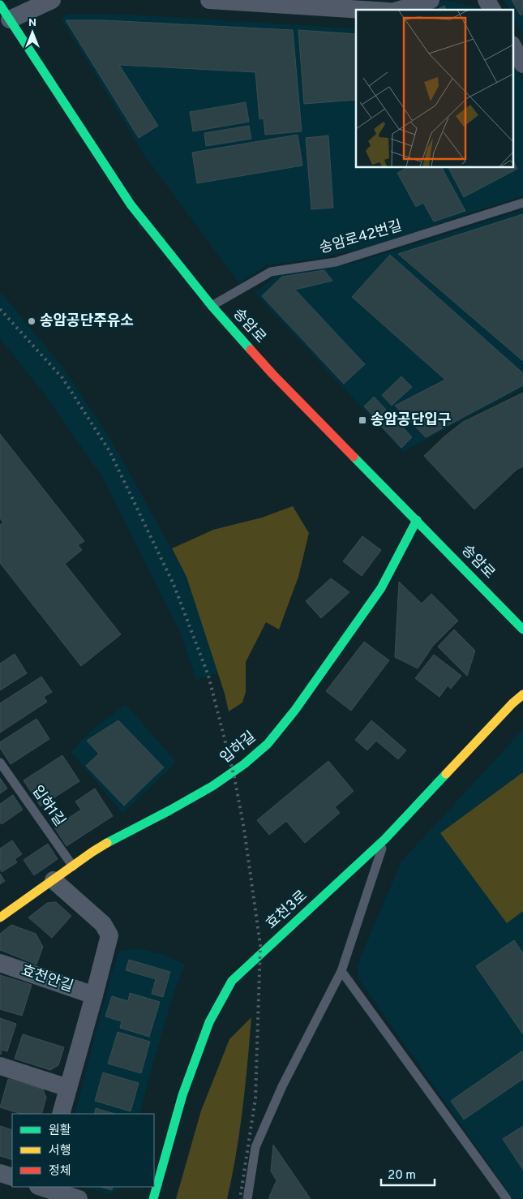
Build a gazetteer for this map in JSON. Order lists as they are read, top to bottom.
{
  "streets": {
    "street": [
      "송암로",
      "입하길",
      "효천3로",
      "효천안길"
    ],
    "lane": ["송암로42번길", "입하1길"]
  },
  "crossings": [
    ["송암로42번길", "송암로"],
    ["송암로", "입하길"],
    ["입하길", "입하1길"]
  ],
  "places": {
    "other": ["송암공단주유소"],
    "transit": ["송암공단입구"]
  },
  "legend": ["원활", "서행", "정체"],
  "scale_bar": "20 m",
  "north": "top"
}
